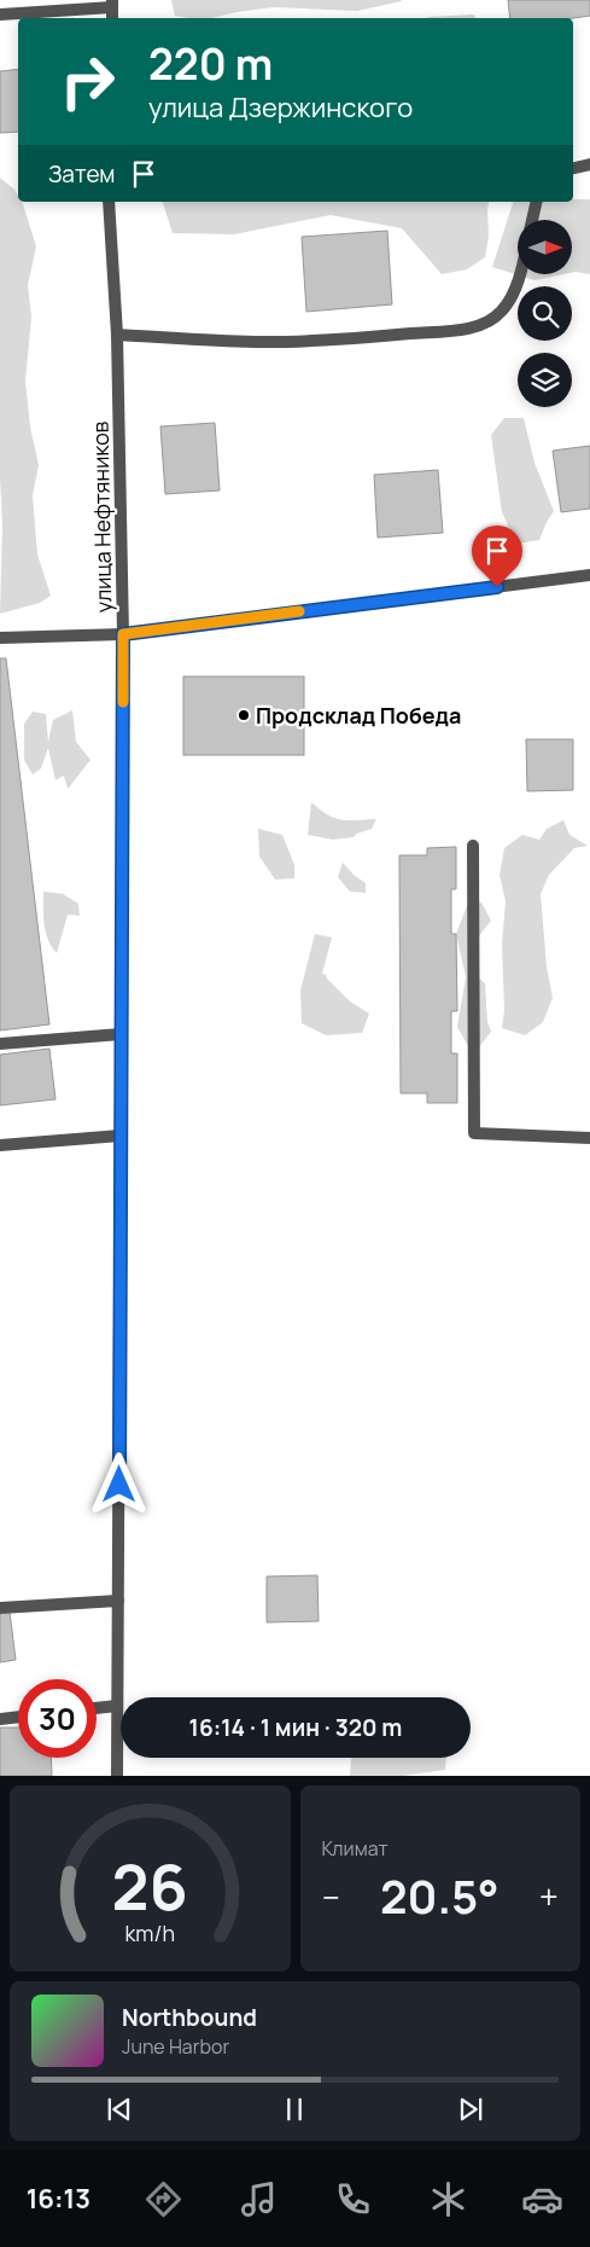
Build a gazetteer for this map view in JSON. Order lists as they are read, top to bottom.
{
  "streets": {
    "street": ["улица Нефтяников"]
  },
  "places": ["Продсклад Победа"],
  "north": "right",
  "page": {
    "turn": ["220 m", "улица Дзержинского"],
    "then": "Затем",
    "limit": "30",
    "trip": "16:14 · 1 мин · 320 m",
    "tile": "Климат",
    "heat": ["−", "20.5°", "+"],
    "song": ["Northbound", "June Harbor"],
    "tabs": "16:13",
    "gauge": ["26", "km/h"]
  }
}
